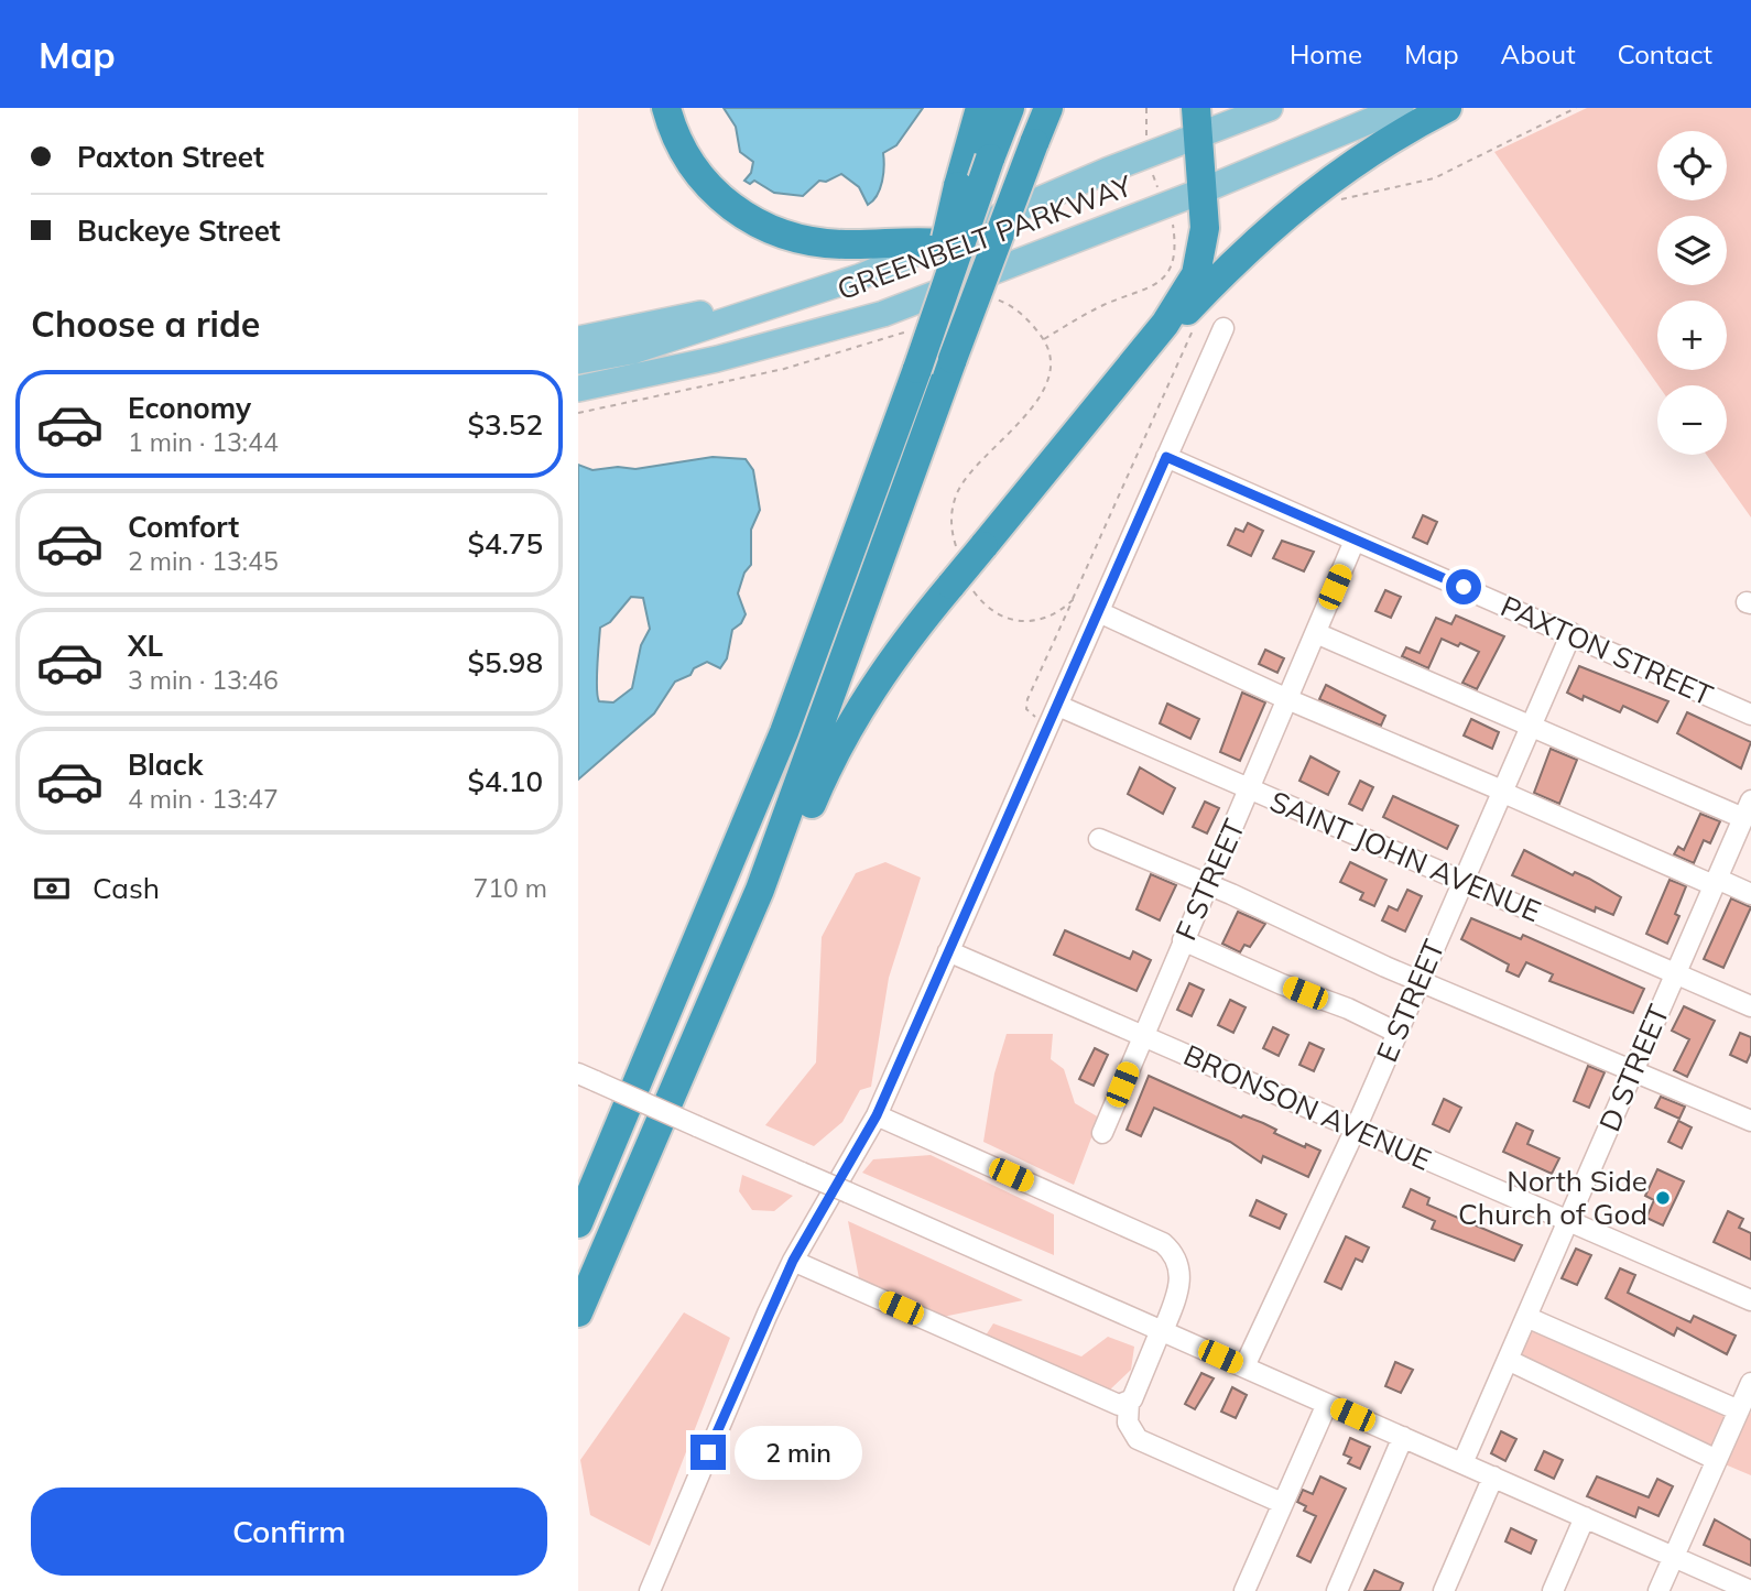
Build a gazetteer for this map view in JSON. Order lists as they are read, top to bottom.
{
  "streets": {
    "main road": ["GREENBELT PARKWAY"],
    "street": [
      "PAXTON STREET",
      "SAINT JOHN AVENUE",
      "F STREET",
      "E STREET",
      "D STREET",
      "BRONSON AVENUE"
    ]
  },
  "crossings": [
    ["PAXTON STREET", "F STREET"],
    ["PAXTON STREET", "E STREET"],
    ["SAINT JOHN AVENUE", "F STREET"],
    ["SAINT JOHN AVENUE", "E STREET"],
    ["SAINT JOHN AVENUE", "D STREET"],
    ["F STREET", "BRONSON AVENUE"],
    ["E STREET", "BRONSON AVENUE"],
    ["D STREET", "BRONSON AVENUE"]
  ],
  "places": ["North Side Church of God"],
  "page": {
    "header": "Map",
    "nav": [
      "Home",
      "Map",
      "About",
      "Contact"
    ],
    "banner": ["Paxton Street", "Buckeye Street"],
    "map_buttons": ["+", "−"],
    "heading": "Choose a ride",
    "list": [
      {
        "name": "Economy",
        "note": "1 min · 13:44",
        "value": "$3.52"
      },
      {
        "name": "Comfort",
        "note": "2 min · 13:45",
        "value": "$4.75"
      },
      {
        "name": "XL",
        "note": "3 min · 13:46",
        "value": "$5.98"
      },
      {
        "name": "Black",
        "note": "4 min · 13:47",
        "value": "$4.10"
      }
    ],
    "pay": ["Cash", "710 m"],
    "bubble": "2 min",
    "buttons": "Confirm"
  }
}
